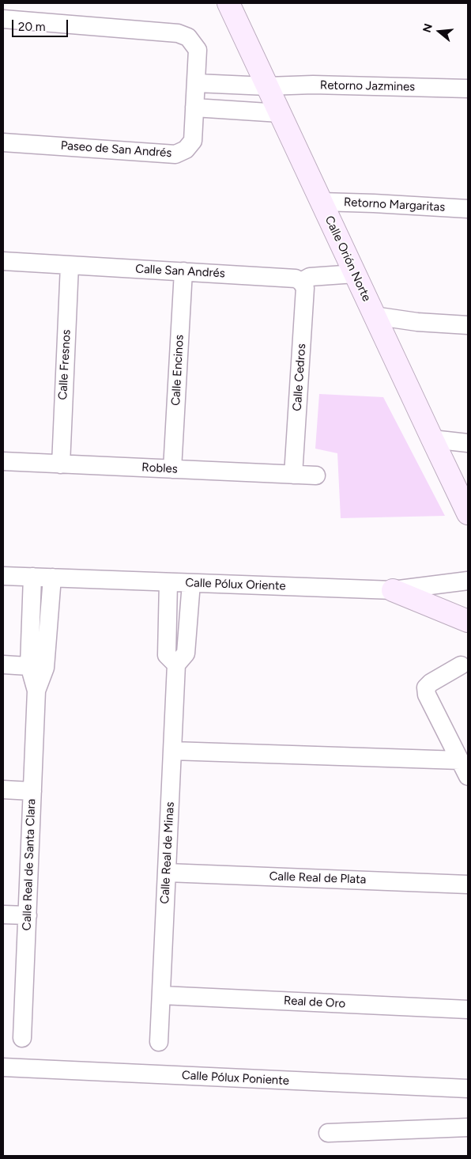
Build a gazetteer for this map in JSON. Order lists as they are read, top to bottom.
{
  "streets": {
    "street": [
      "Retorno Jazmines",
      "Paseo de San Andrés",
      "Retorno Margaritas",
      "Calle Orión Norte",
      "Calle San Andrés",
      "Calle Fresnos",
      "Calle Encinos",
      "Calle Cedros",
      "Robles",
      "Calle Pólux Oriente",
      "Calle Real de Minas",
      "Calle Real de Santa Clara",
      "Calle Real de Plata",
      "Real de Oro",
      "Calle Pólux Poniente"
    ]
  },
  "crossings": [
    ["Retorno Jazmines", "Paseo de San Andrés"],
    ["Retorno Jazmines", "Calle Orión Norte"],
    ["Retorno Margaritas", "Calle Orión Norte"],
    ["Calle Orión Norte", "Calle San Andrés"],
    ["Calle San Andrés", "Calle Fresnos"],
    ["Calle San Andrés", "Calle Encinos"],
    ["Calle San Andrés", "Calle Cedros"],
    ["Calle Fresnos", "Robles"],
    ["Calle Encinos", "Robles"],
    ["Calle Cedros", "Robles"],
    ["Calle Pólux Oriente", "Calle Real de Minas"],
    ["Calle Pólux Oriente", "Calle Real de Santa Clara"],
    ["Calle Real de Minas", "Calle Real de Plata"],
    ["Calle Real de Minas", "Real de Oro"]
  ],
  "scale_bar": "20 m",
  "north": "left"
}
